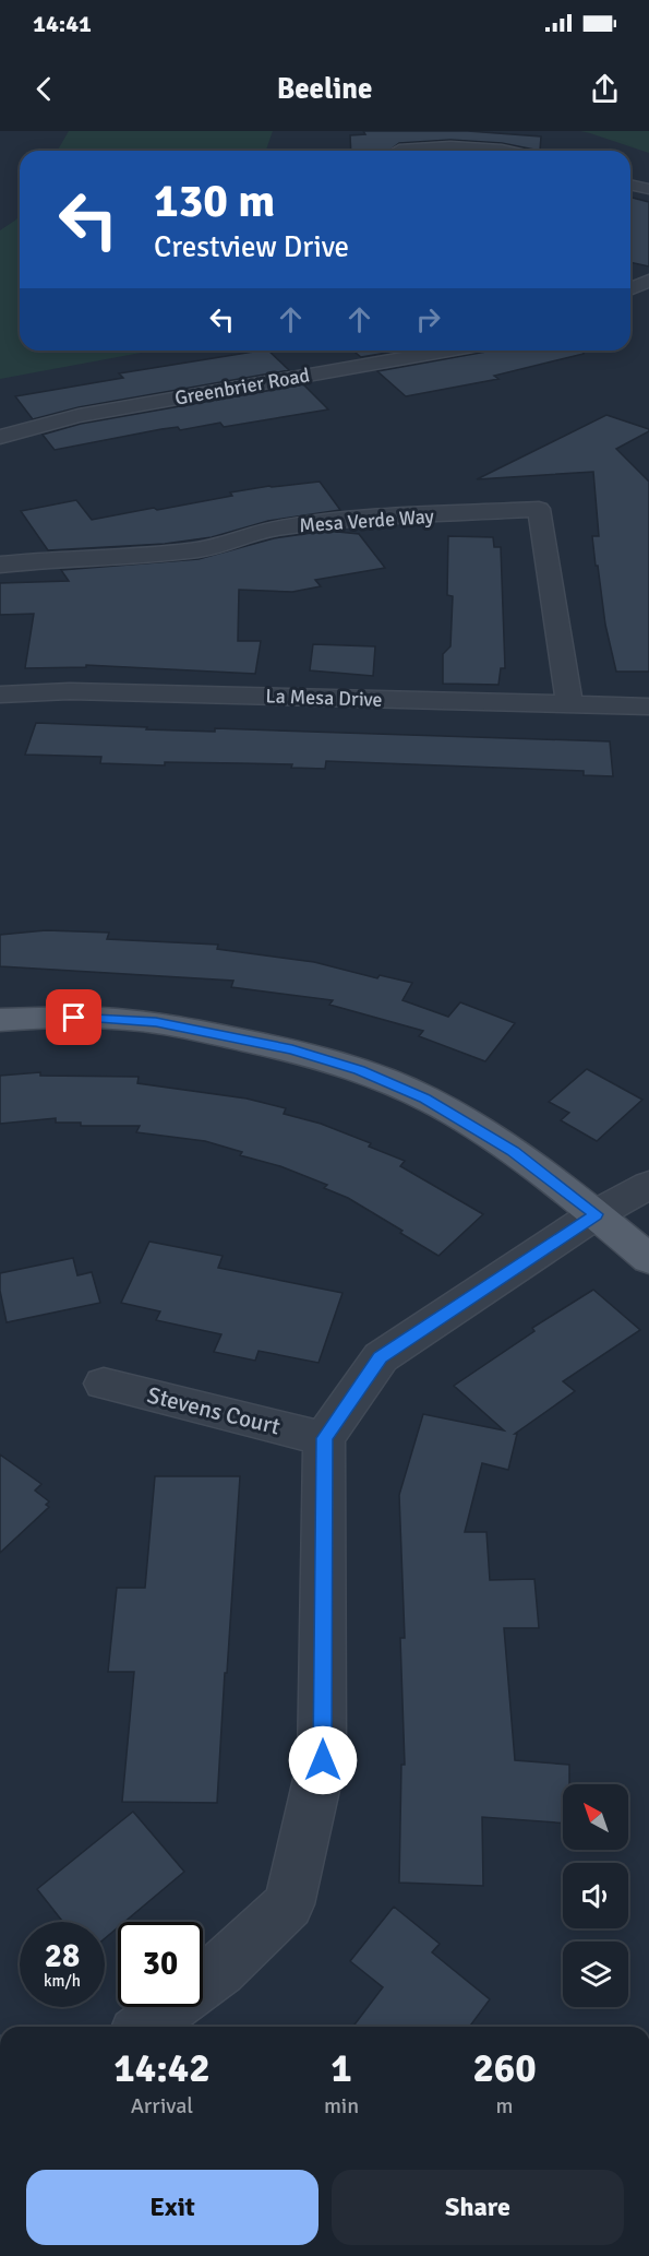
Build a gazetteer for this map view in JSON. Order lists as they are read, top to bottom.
{
  "streets": {
    "street": [
      "Greenbrier Road",
      "Mesa Verde Way",
      "La Mesa Drive",
      "Stevens Court"
    ]
  },
  "crossings": [
    ["Mesa Verde Way", "La Mesa Drive"]
  ],
  "north": "top left",
  "page": {
    "status": "14:41",
    "header": "Beeline",
    "turn": ["130 m", "Crestview Drive"],
    "speed": "28 km/h",
    "limit": "30",
    "eta": [
      "14:42",
      "Arrival",
      "1",
      "min",
      "260",
      "m"
    ],
    "buttons": ["Exit", "Share"]
  }
}
